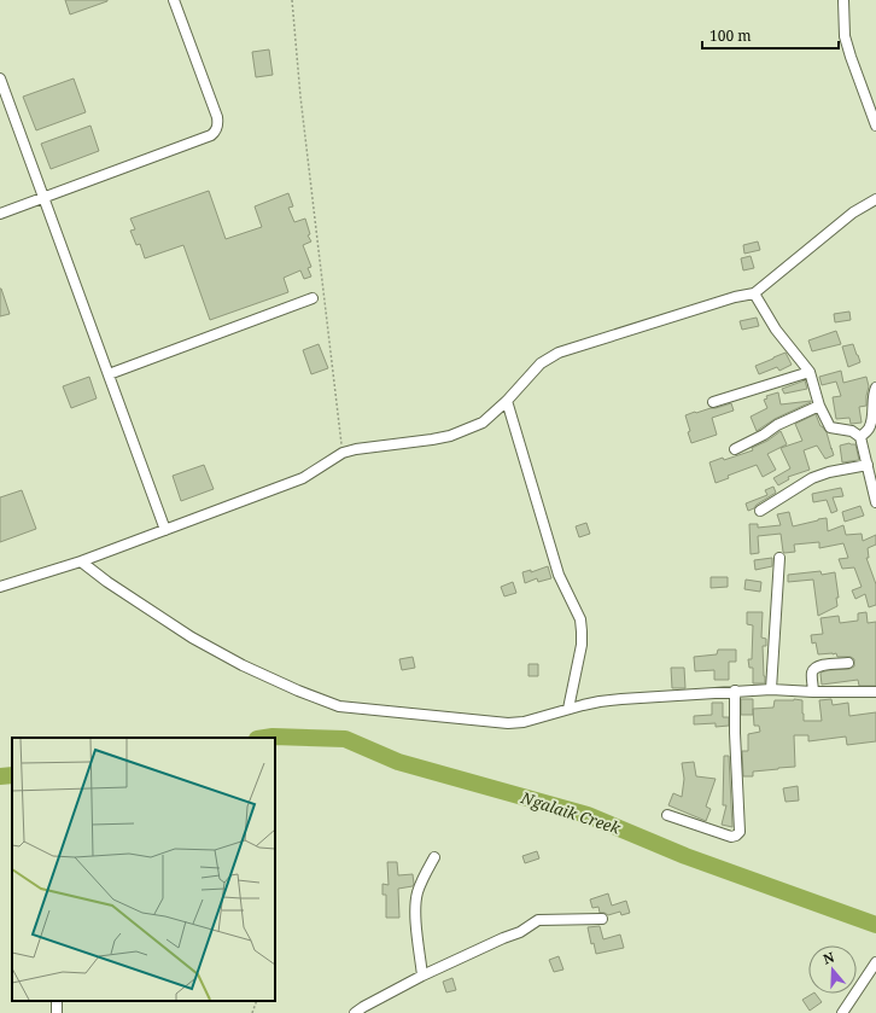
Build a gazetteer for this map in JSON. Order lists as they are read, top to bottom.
{
  "water": ["Ngalaik Creek"],
  "scale_bar": "100 m",
  "north": "top"
}
